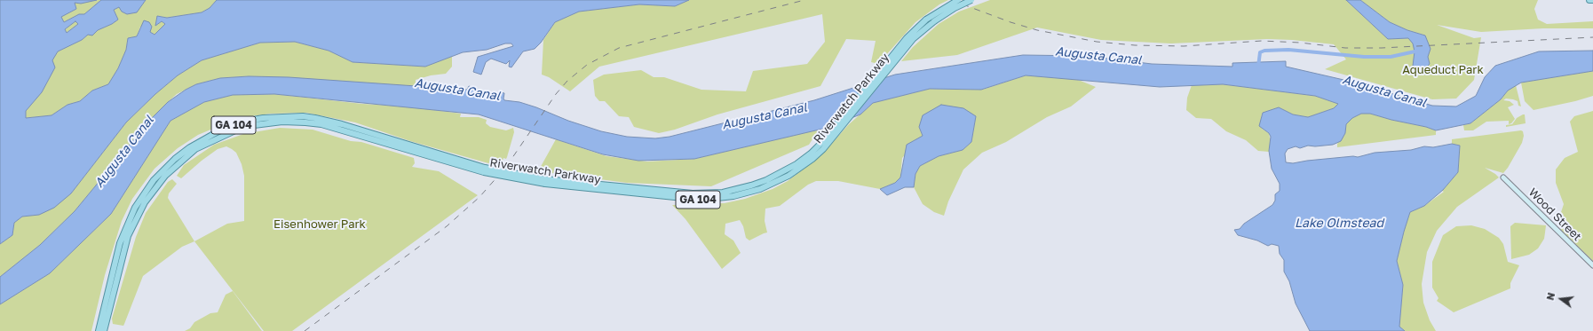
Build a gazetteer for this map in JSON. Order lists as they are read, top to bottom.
{
  "streets": {
    "main road": ["Riverwatch Parkway", "GA 104"],
    "street": ["Wood Street"]
  },
  "water": ["Augusta Canal", "Lake Olmstead"],
  "parks": ["Aqueduct Park", "Eisenhower Park"],
  "north": "left"
}
